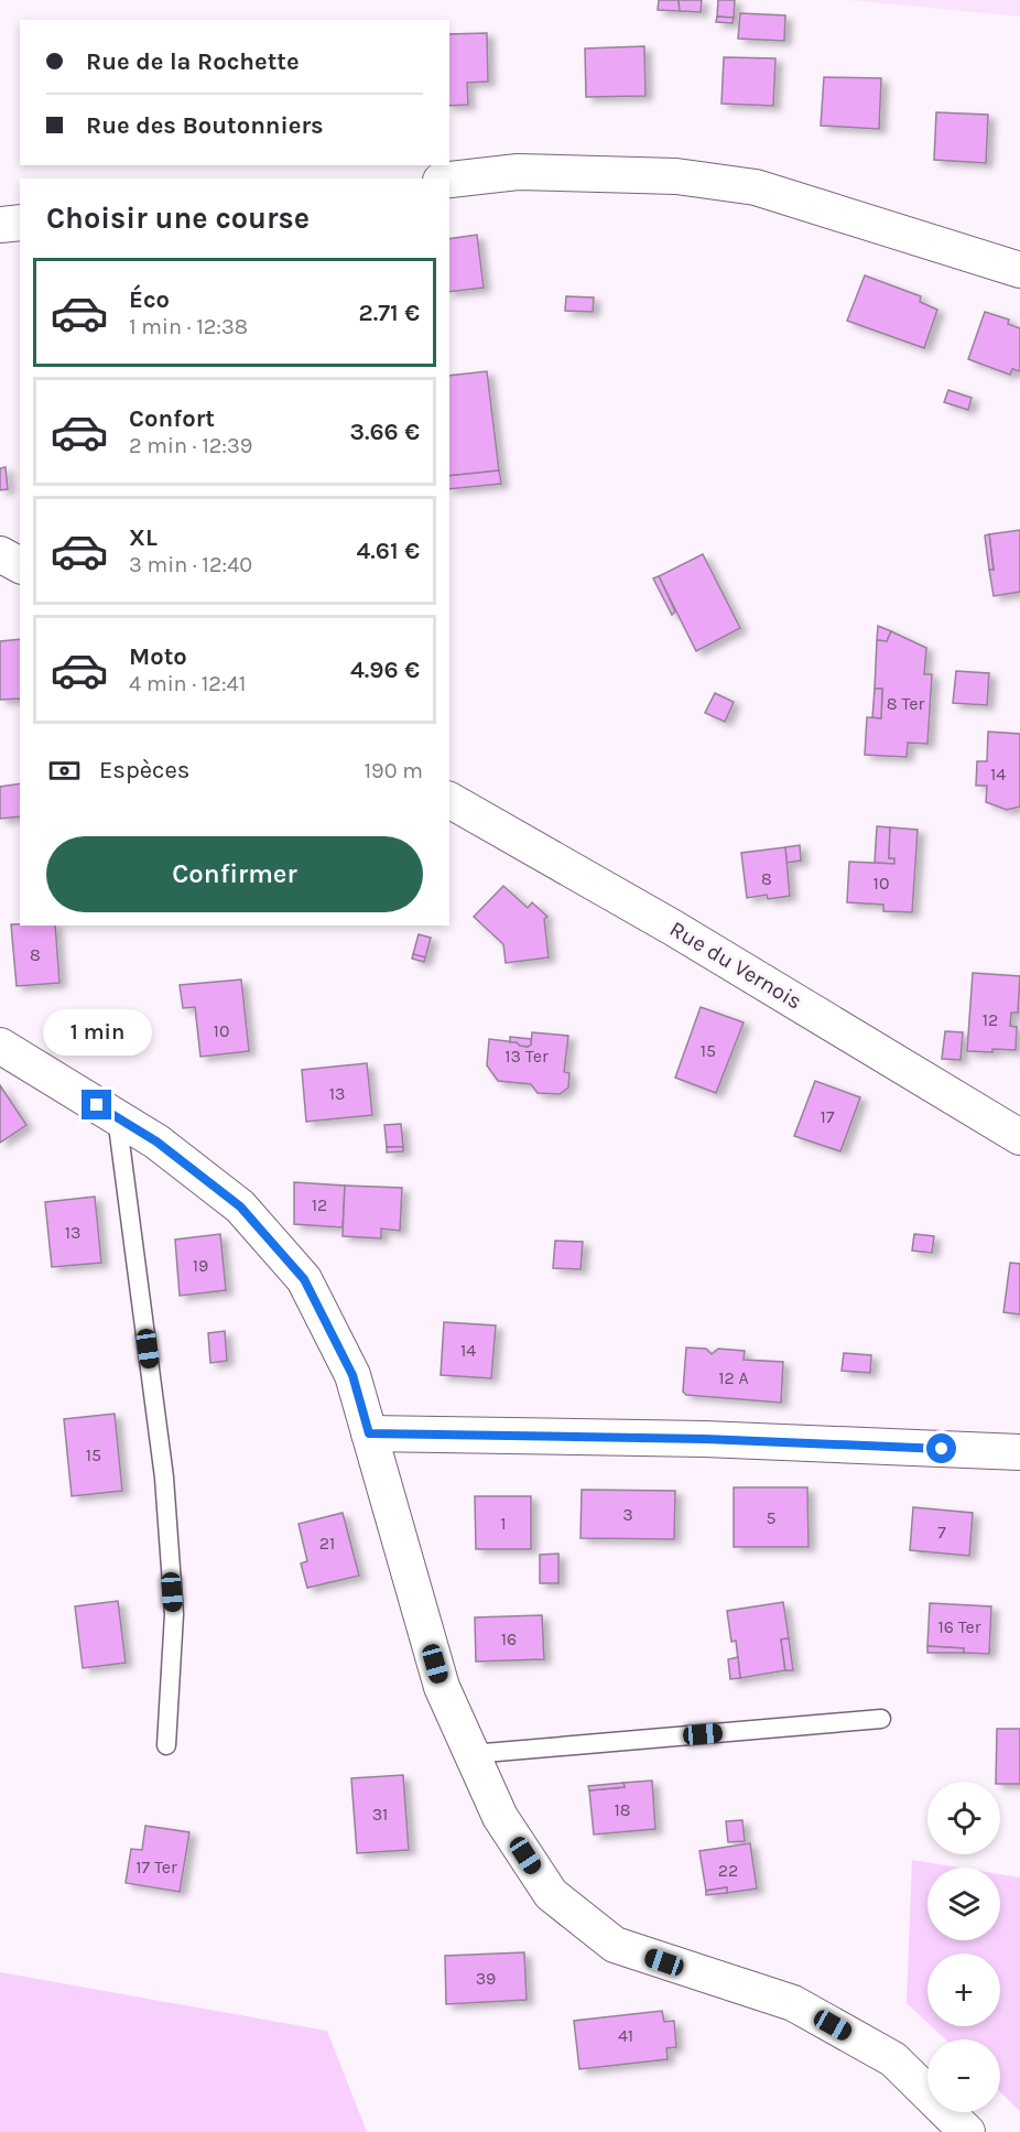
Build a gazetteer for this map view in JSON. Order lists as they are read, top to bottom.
{
  "streets": {
    "street": ["Rue du Vernois"]
  },
  "house_numbers": [
    "8 Ter",
    "14",
    "8",
    "10",
    "8",
    "12",
    "10",
    "15",
    "13 Ter",
    "13",
    "17",
    "12",
    "13",
    "19",
    "14",
    "12 A",
    "15",
    "3",
    "5",
    "1",
    "7",
    "21",
    "16 Ter",
    "16",
    "18",
    "31",
    "17 Ter",
    "22",
    "39",
    "41"
  ],
  "page": {
    "banner": ["Rue de la Rochette", "Rue des Boutonniers"],
    "heading": "Choisir une course",
    "list": [
      {
        "name": "Éco",
        "note": "1 min · 12:38",
        "value": "2.71 €"
      },
      {
        "name": "Confort",
        "note": "2 min · 12:39",
        "value": "3.66 €"
      },
      {
        "name": "XL",
        "note": "3 min · 12:40",
        "value": "4.61 €"
      },
      {
        "name": "Moto",
        "note": "4 min · 12:41",
        "value": "4.96 €"
      }
    ],
    "pay": ["Espèces", "190 m"],
    "buttons": "Confirmer",
    "bubble": "1 min",
    "map_buttons": ["+", "−"]
  }
}
